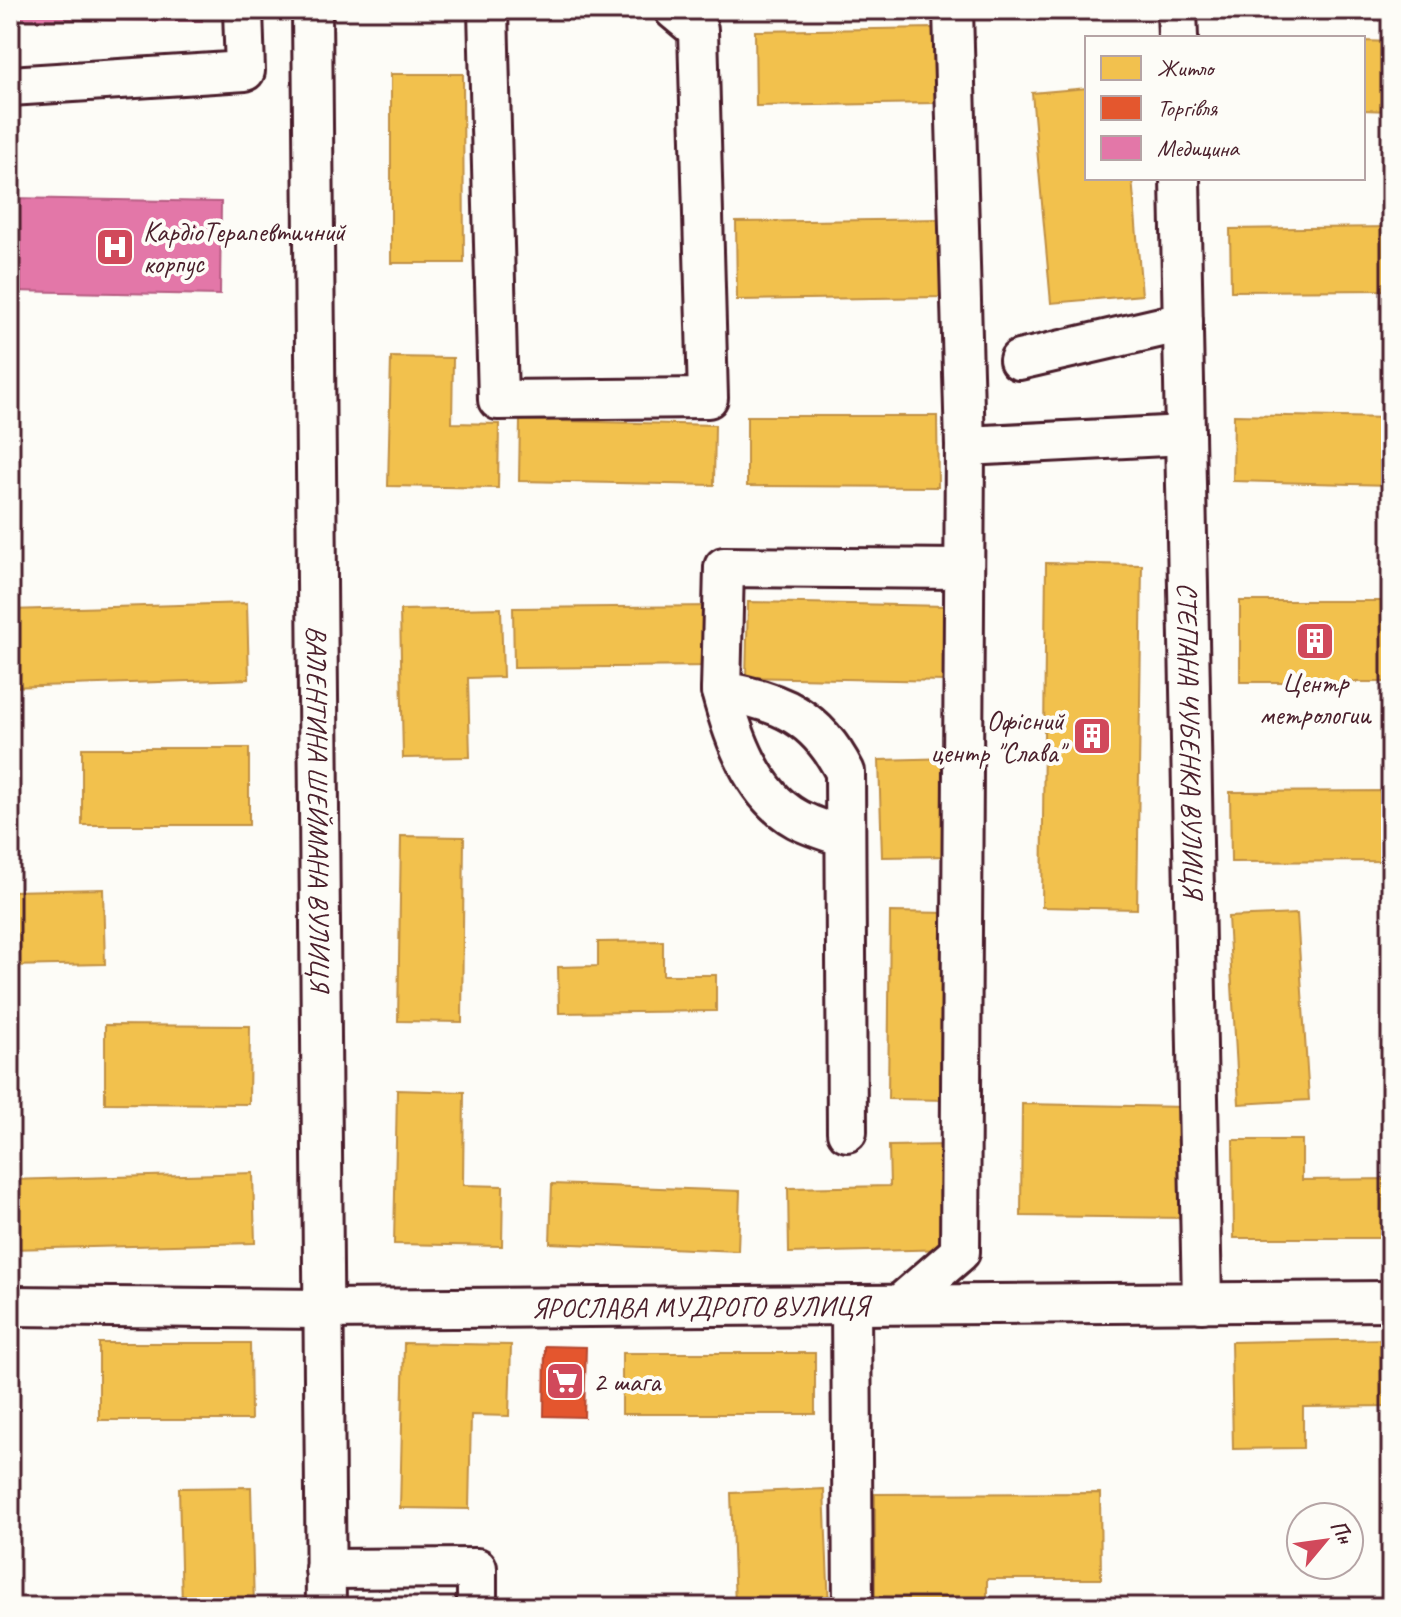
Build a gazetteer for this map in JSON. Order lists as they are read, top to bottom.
{
  "streets": {
    "street": ["СТЕПАНА ЧУБЕНКА ВУЛИЦЯ", "ВАЛЕНТИНА ШЕЙМАНА ВУЛИЦЯ", "ЯРОСЛАВА МУДРОГО ВУЛИЦЯ"]
  },
  "crossings": [
    ["СТЕПАНА ЧУБЕНКА ВУЛИЦЯ", "ЯРОСЛАВА МУДРОГО ВУЛИЦЯ"],
    ["ВАЛЕНТИНА ШЕЙМАНА ВУЛИЦЯ", "ЯРОСЛАВА МУДРОГО ВУЛИЦЯ"]
  ],
  "places": {
    "hospital": ["КардіоТерапевтичний корпус"],
    "building": ["Центр метрологии", "Офісний центр \"Слава\""],
    "supermarket": ["2 шага"]
  },
  "legend": ["Житло", "Торгівля", "Медицина"],
  "north": "top right"
}
